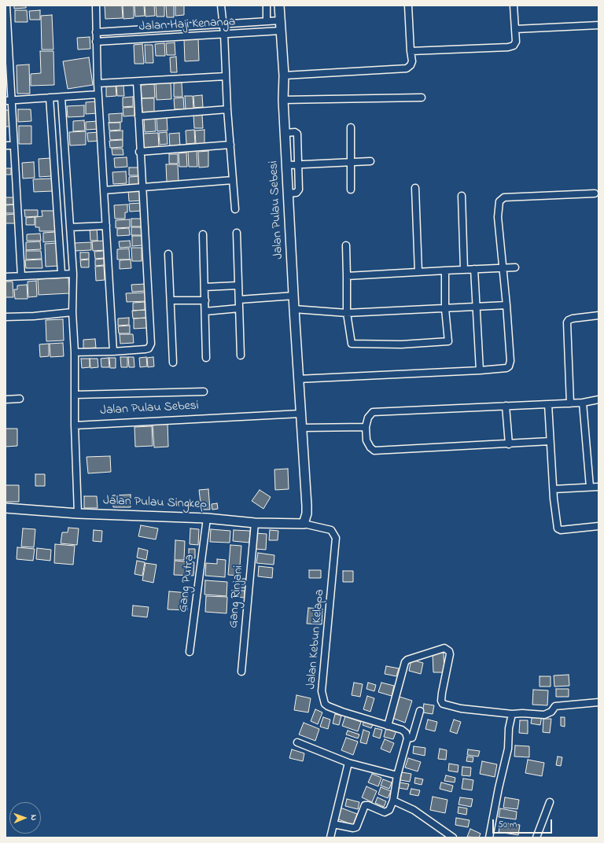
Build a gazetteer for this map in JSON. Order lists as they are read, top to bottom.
{
  "streets": {
    "street": [
      "Jalan Haji Kenanga",
      "Jalan Pulau Sebesi",
      "Jalan Pulau Singkep",
      "Gang Putra",
      "Gang Rinjani",
      "Jalan Kebun Kelapa"
    ]
  },
  "crossings": [
    ["Jalan Haji Kenanga", "Jalan Pulau Sebesi"],
    ["Jalan Pulau Sebesi", "Jalan Pulau Singkep"],
    ["Jalan Pulau Sebesi", "Jalan Kebun Kelapa"],
    ["Jalan Pulau Singkep", "Gang Putra"],
    ["Jalan Pulau Singkep", "Gang Rinjani"],
    ["Jalan Pulau Singkep", "Jalan Kebun Kelapa"]
  ],
  "scale_bar": "50 m",
  "north": "right"
}
